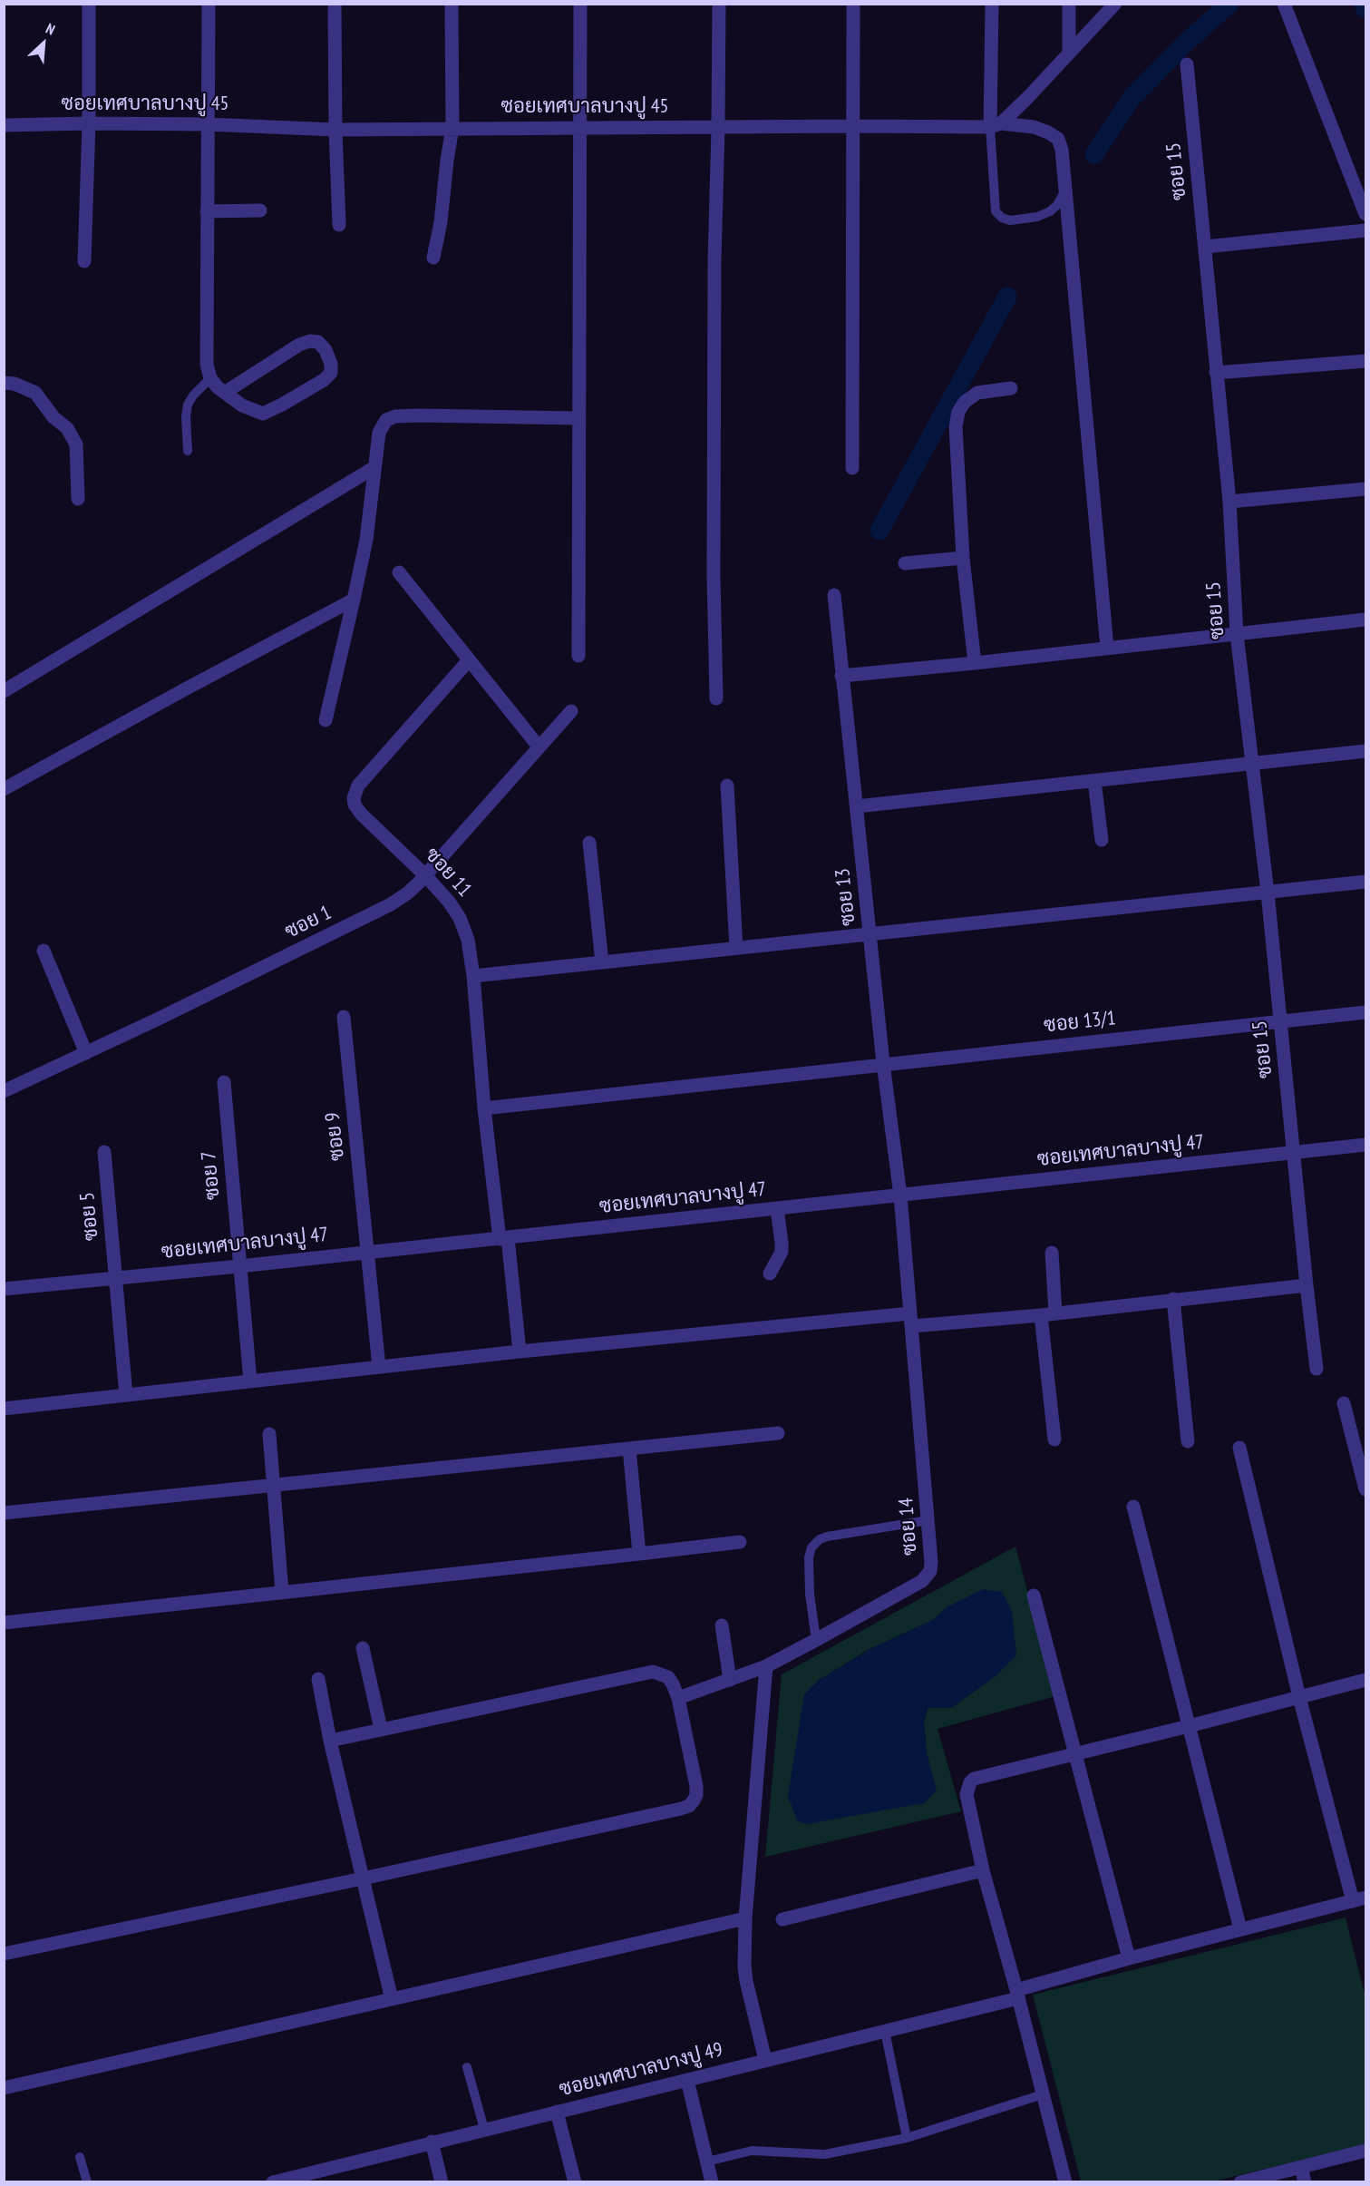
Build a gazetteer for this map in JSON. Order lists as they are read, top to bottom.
{
  "streets": {
    "street": [
      "ซอยเทศบาลบางปู 45",
      "ซอย 15",
      "ซอย 11",
      "ซอย 13",
      "ซอย 1",
      "ซอย 13/1",
      "ซอย 9",
      "ซอยเทศบาลบางปู 47",
      "ซอย 7",
      "ซอย 5",
      "ซอย 14",
      "ซอยเทศบาลบางปู 49"
    ]
  },
  "crossings": [
    ["ซอย 15", "ซอย 13/1"],
    ["ซอย 15", "ซอยเทศบาลบางปู 47"],
    ["ซอย 11", "ซอย 1"],
    ["ซอย 11", "ซอย 13/1"],
    ["ซอย 11", "ซอยเทศบาลบางปู 47"],
    ["ซอย 13", "ซอย 13/1"],
    ["ซอย 13", "ซอยเทศบาลบางปู 47"],
    ["ซอย 13", "ซอย 14"],
    ["ซอย 9", "ซอยเทศบาลบางปู 47"],
    ["ซอยเทศบาลบางปู 47", "ซอย 7"],
    ["ซอยเทศบาลบางปู 47", "ซอย 5"],
    ["ซอยเทศบาลบางปู 47", "ซอย 14"]
  ],
  "north": "top right"
}
